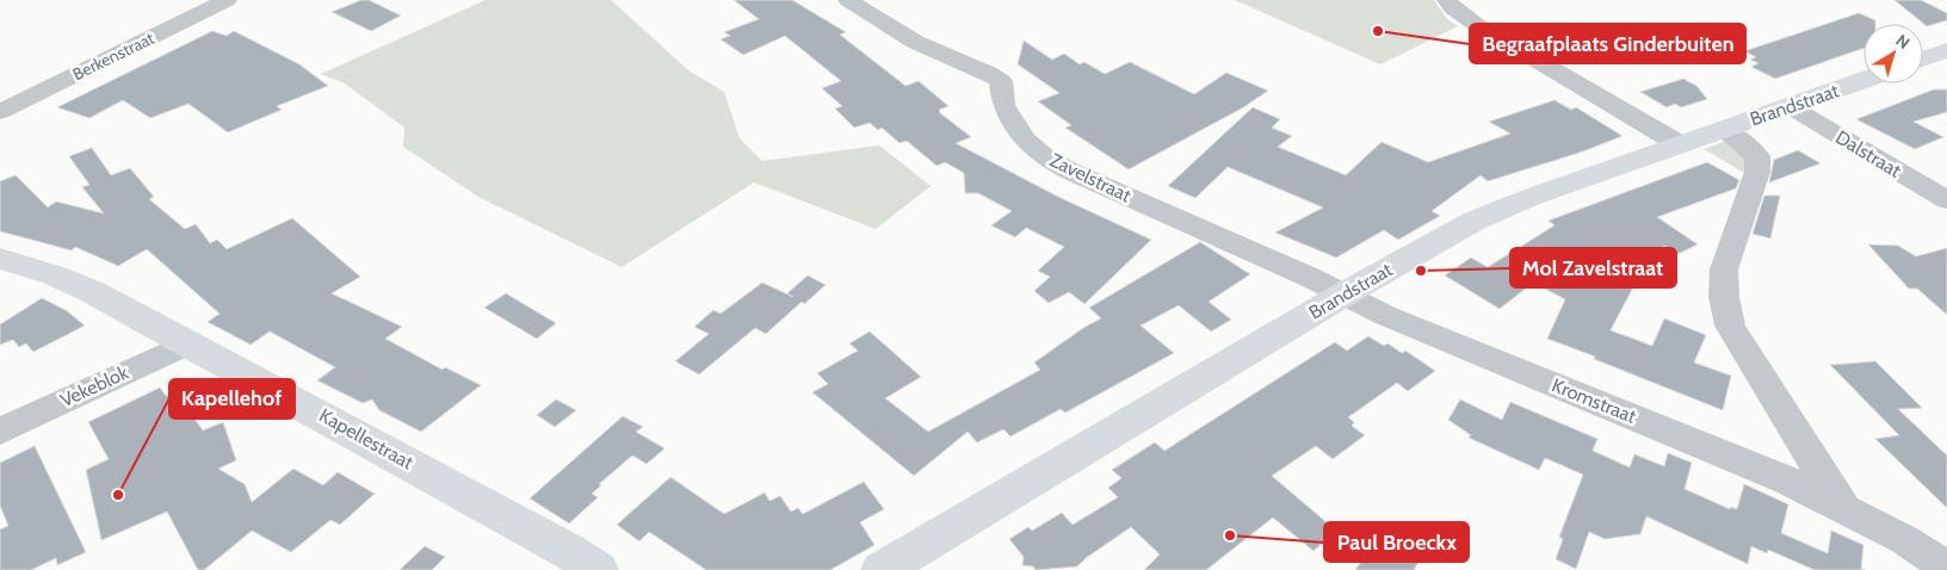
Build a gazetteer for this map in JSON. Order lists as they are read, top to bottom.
{
  "streets": {
    "street": [
      "Berkenstraat",
      "Brandstraat",
      "Dalstraat",
      "Zavelstraat",
      "Vekeblok",
      "Kromstraat",
      "Kapellestraat"
    ]
  },
  "crossings": [
    ["Brandstraat", "Dalstraat"],
    ["Brandstraat", "Zavelstraat"],
    ["Brandstraat", "Kromstraat"],
    ["Zavelstraat", "Kromstraat"],
    ["Vekeblok", "Kapellestraat"]
  ],
  "places": [
    "Begraafplaats Ginderbuiten",
    "Mol Zavelstraat",
    "Kapellehof",
    "Paul Broeckx"
  ],
  "north": "top right"
}
